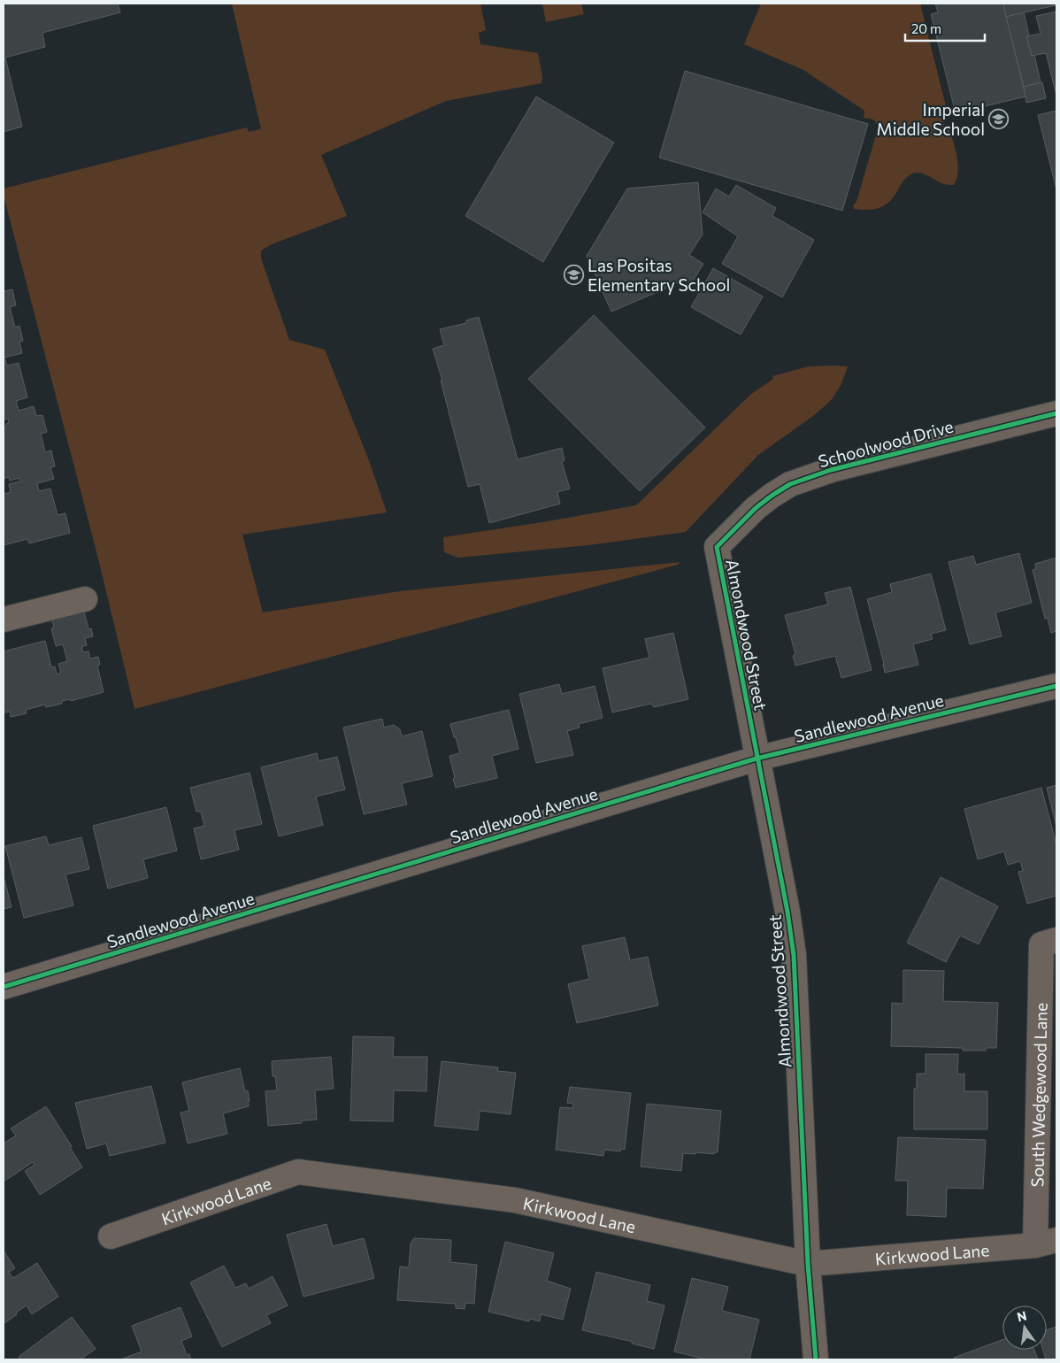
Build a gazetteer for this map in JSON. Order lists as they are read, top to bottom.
{
  "streets": {
    "street": [
      "Schoolwood Drive",
      "Almondwood Street",
      "Sandlewood Avenue",
      "South Wedgewood Lane",
      "Kirkwood Lane"
    ]
  },
  "crossings": [
    ["Schoolwood Drive", "Almondwood Street"],
    ["Almondwood Street", "Sandlewood Avenue"],
    ["Almondwood Street", "Kirkwood Lane"],
    ["South Wedgewood Lane", "Kirkwood Lane"]
  ],
  "places": {
    "school or university": ["Imperial Middle School", "Las Positas Elementary School"]
  },
  "scale_bar": "20 m",
  "north": "top"
}
